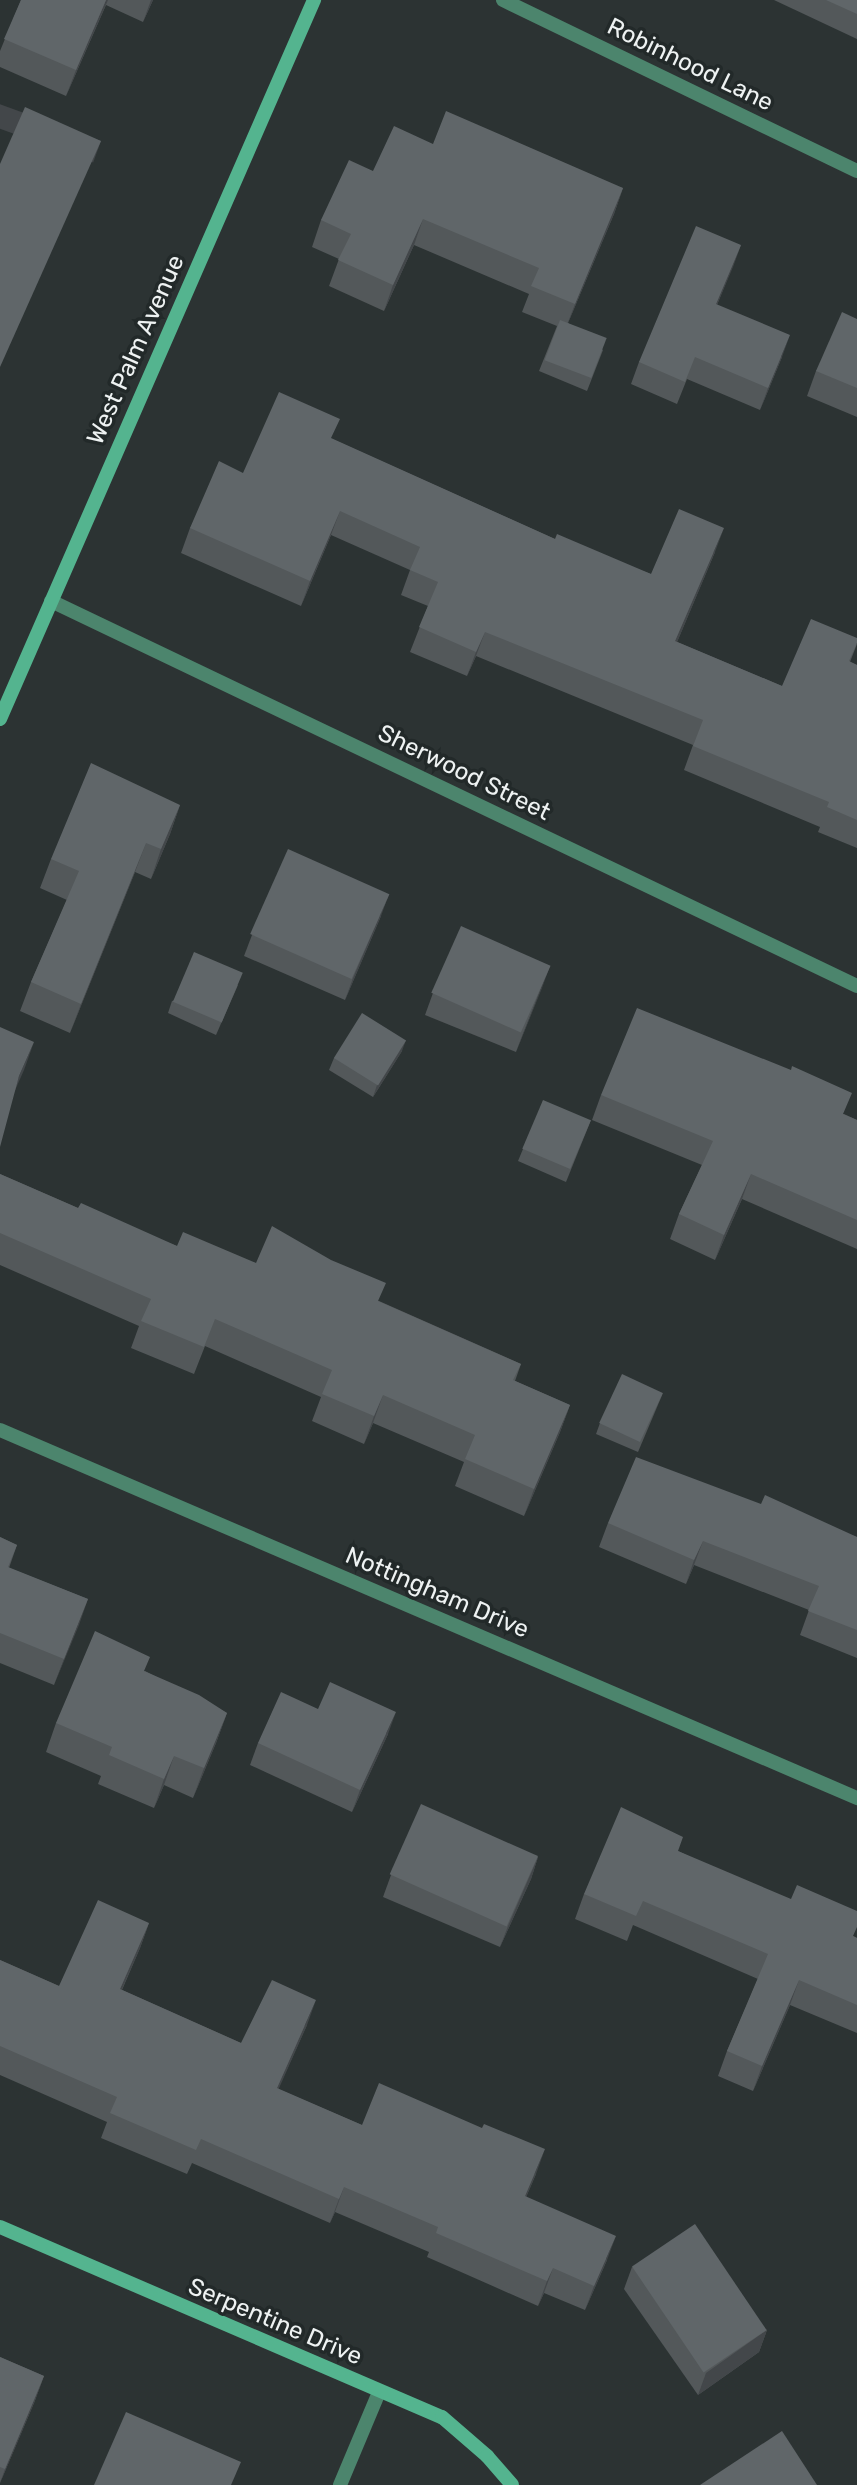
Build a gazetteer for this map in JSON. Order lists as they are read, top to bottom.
{
  "streets": {
    "street": [
      "Robinhood Lane",
      "West Palm Avenue",
      "Sherwood Street",
      "Nottingham Drive",
      "Serpentine Drive"
    ]
  },
  "crossings": [
    ["West Palm Avenue", "Sherwood Street"]
  ]
}
